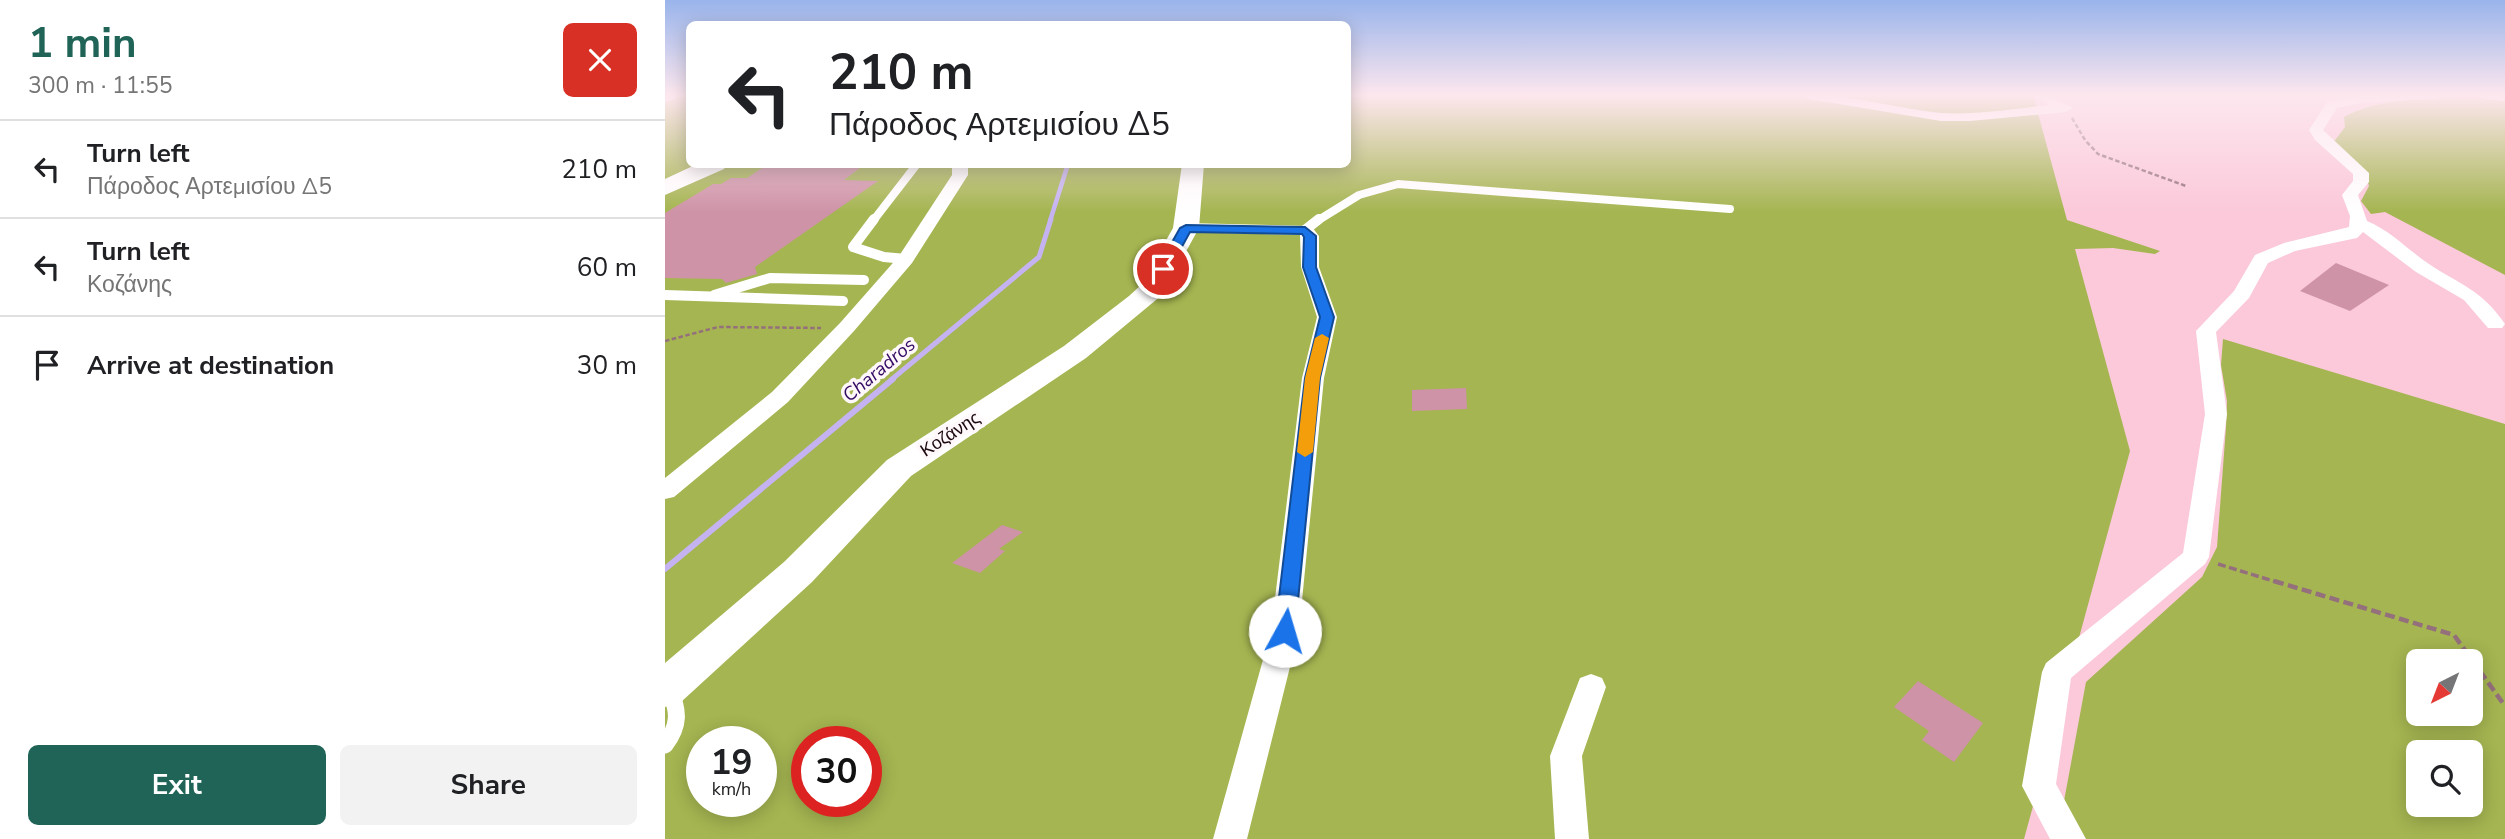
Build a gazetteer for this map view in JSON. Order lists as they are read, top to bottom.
{
  "streets": {
    "street": ["Κοζάνης"]
  },
  "water": ["Charadros"],
  "north": "bottom left",
  "page": {
    "heading": ["1 min", "300 m · 11:55"],
    "turn": ["210 m", "Πάροδος Αρτεμισίου Δ5"],
    "list": [
      {
        "name": "Turn left",
        "note": "Πάροδος Αρτεμισίου Δ5",
        "value": "210 m"
      },
      {
        "name": "Turn left",
        "note": "Κοζάνης",
        "value": "60 m"
      },
      {
        "name": "Arrive at destination",
        "value": "30 m"
      }
    ],
    "speed": "19 km/h",
    "limit": "30",
    "buttons": ["Exit", "Share"]
  }
}
